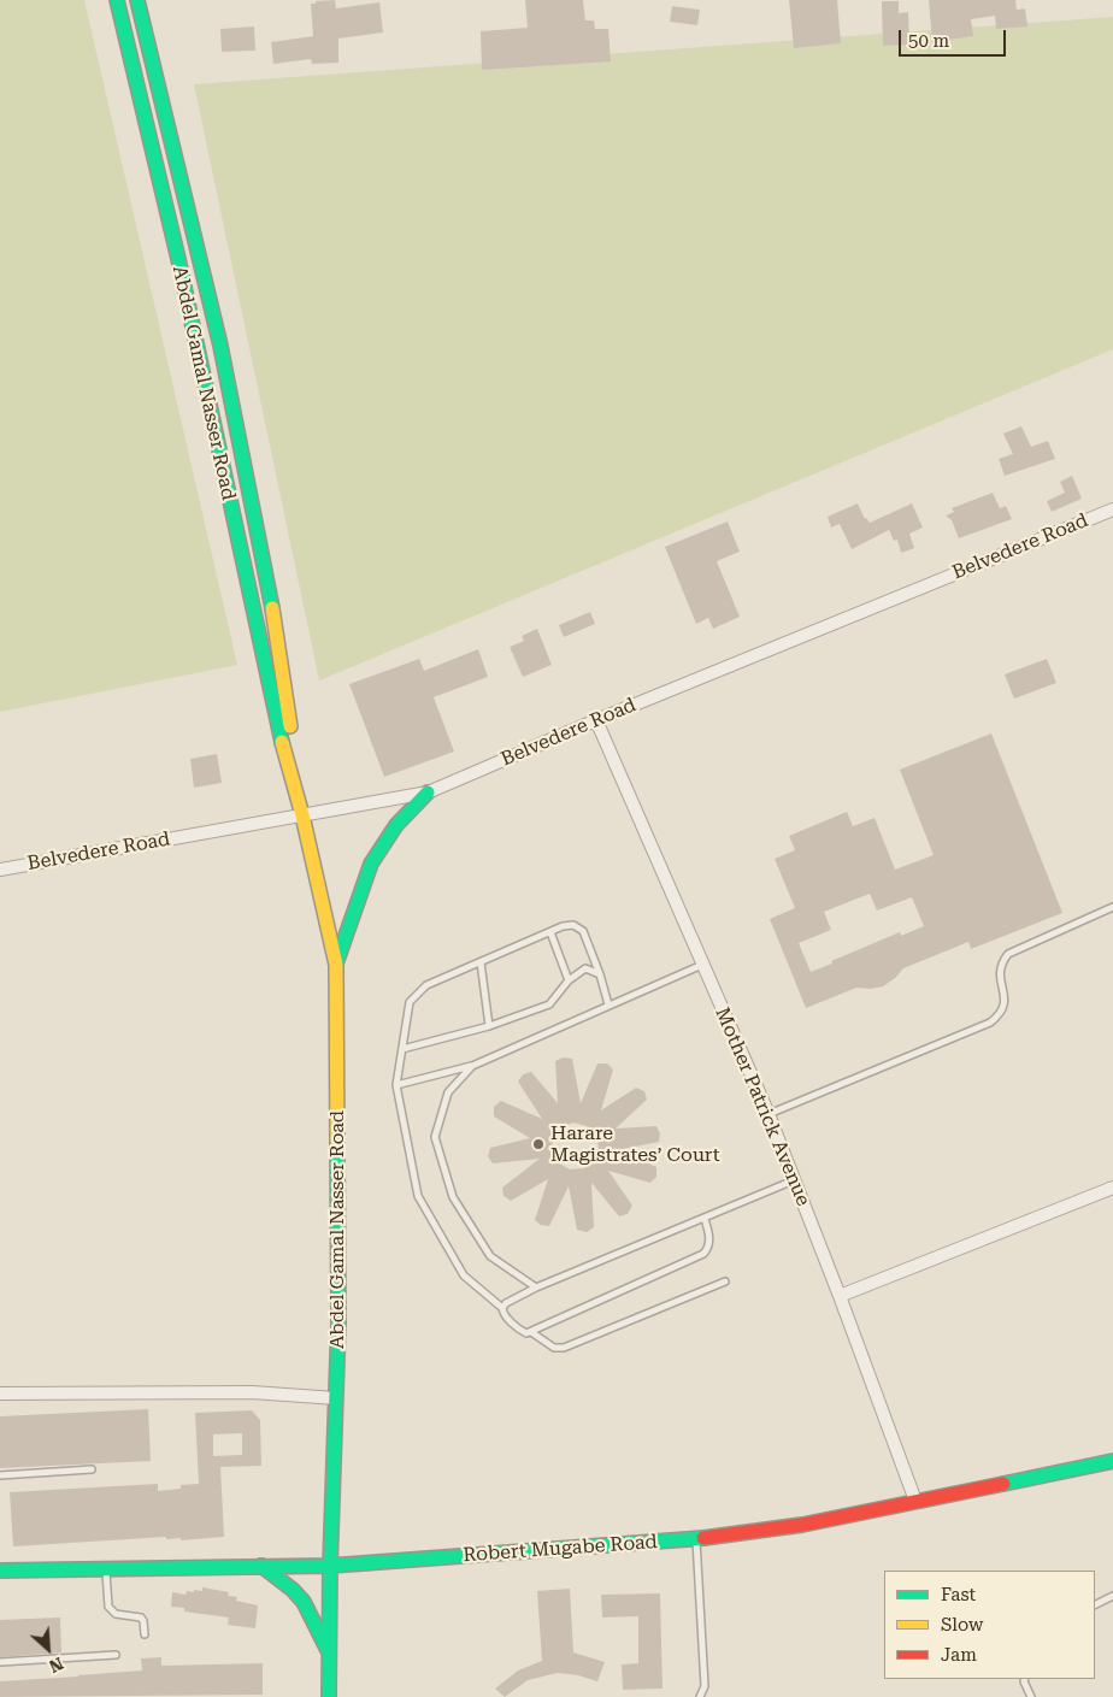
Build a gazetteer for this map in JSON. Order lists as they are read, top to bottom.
{
  "streets": {
    "main road": ["Abdel Gamal Nasser Road", "Robert Mugabe Road"],
    "street": ["Belvedere Road", "Mother Patrick Avenue"]
  },
  "crossings": [
    ["Abdel Gamal Nasser Road", "Belvedere Road"],
    ["Abdel Gamal Nasser Road", "Robert Mugabe Road"],
    ["Belvedere Road", "Mother Patrick Avenue"],
    ["Mother Patrick Avenue", "Robert Mugabe Road"]
  ],
  "places": ["Harare Magistrates’ Court"],
  "legend": ["Fast", "Slow", "Jam"],
  "scale_bar": "50 m",
  "north": "bottom right"
}
